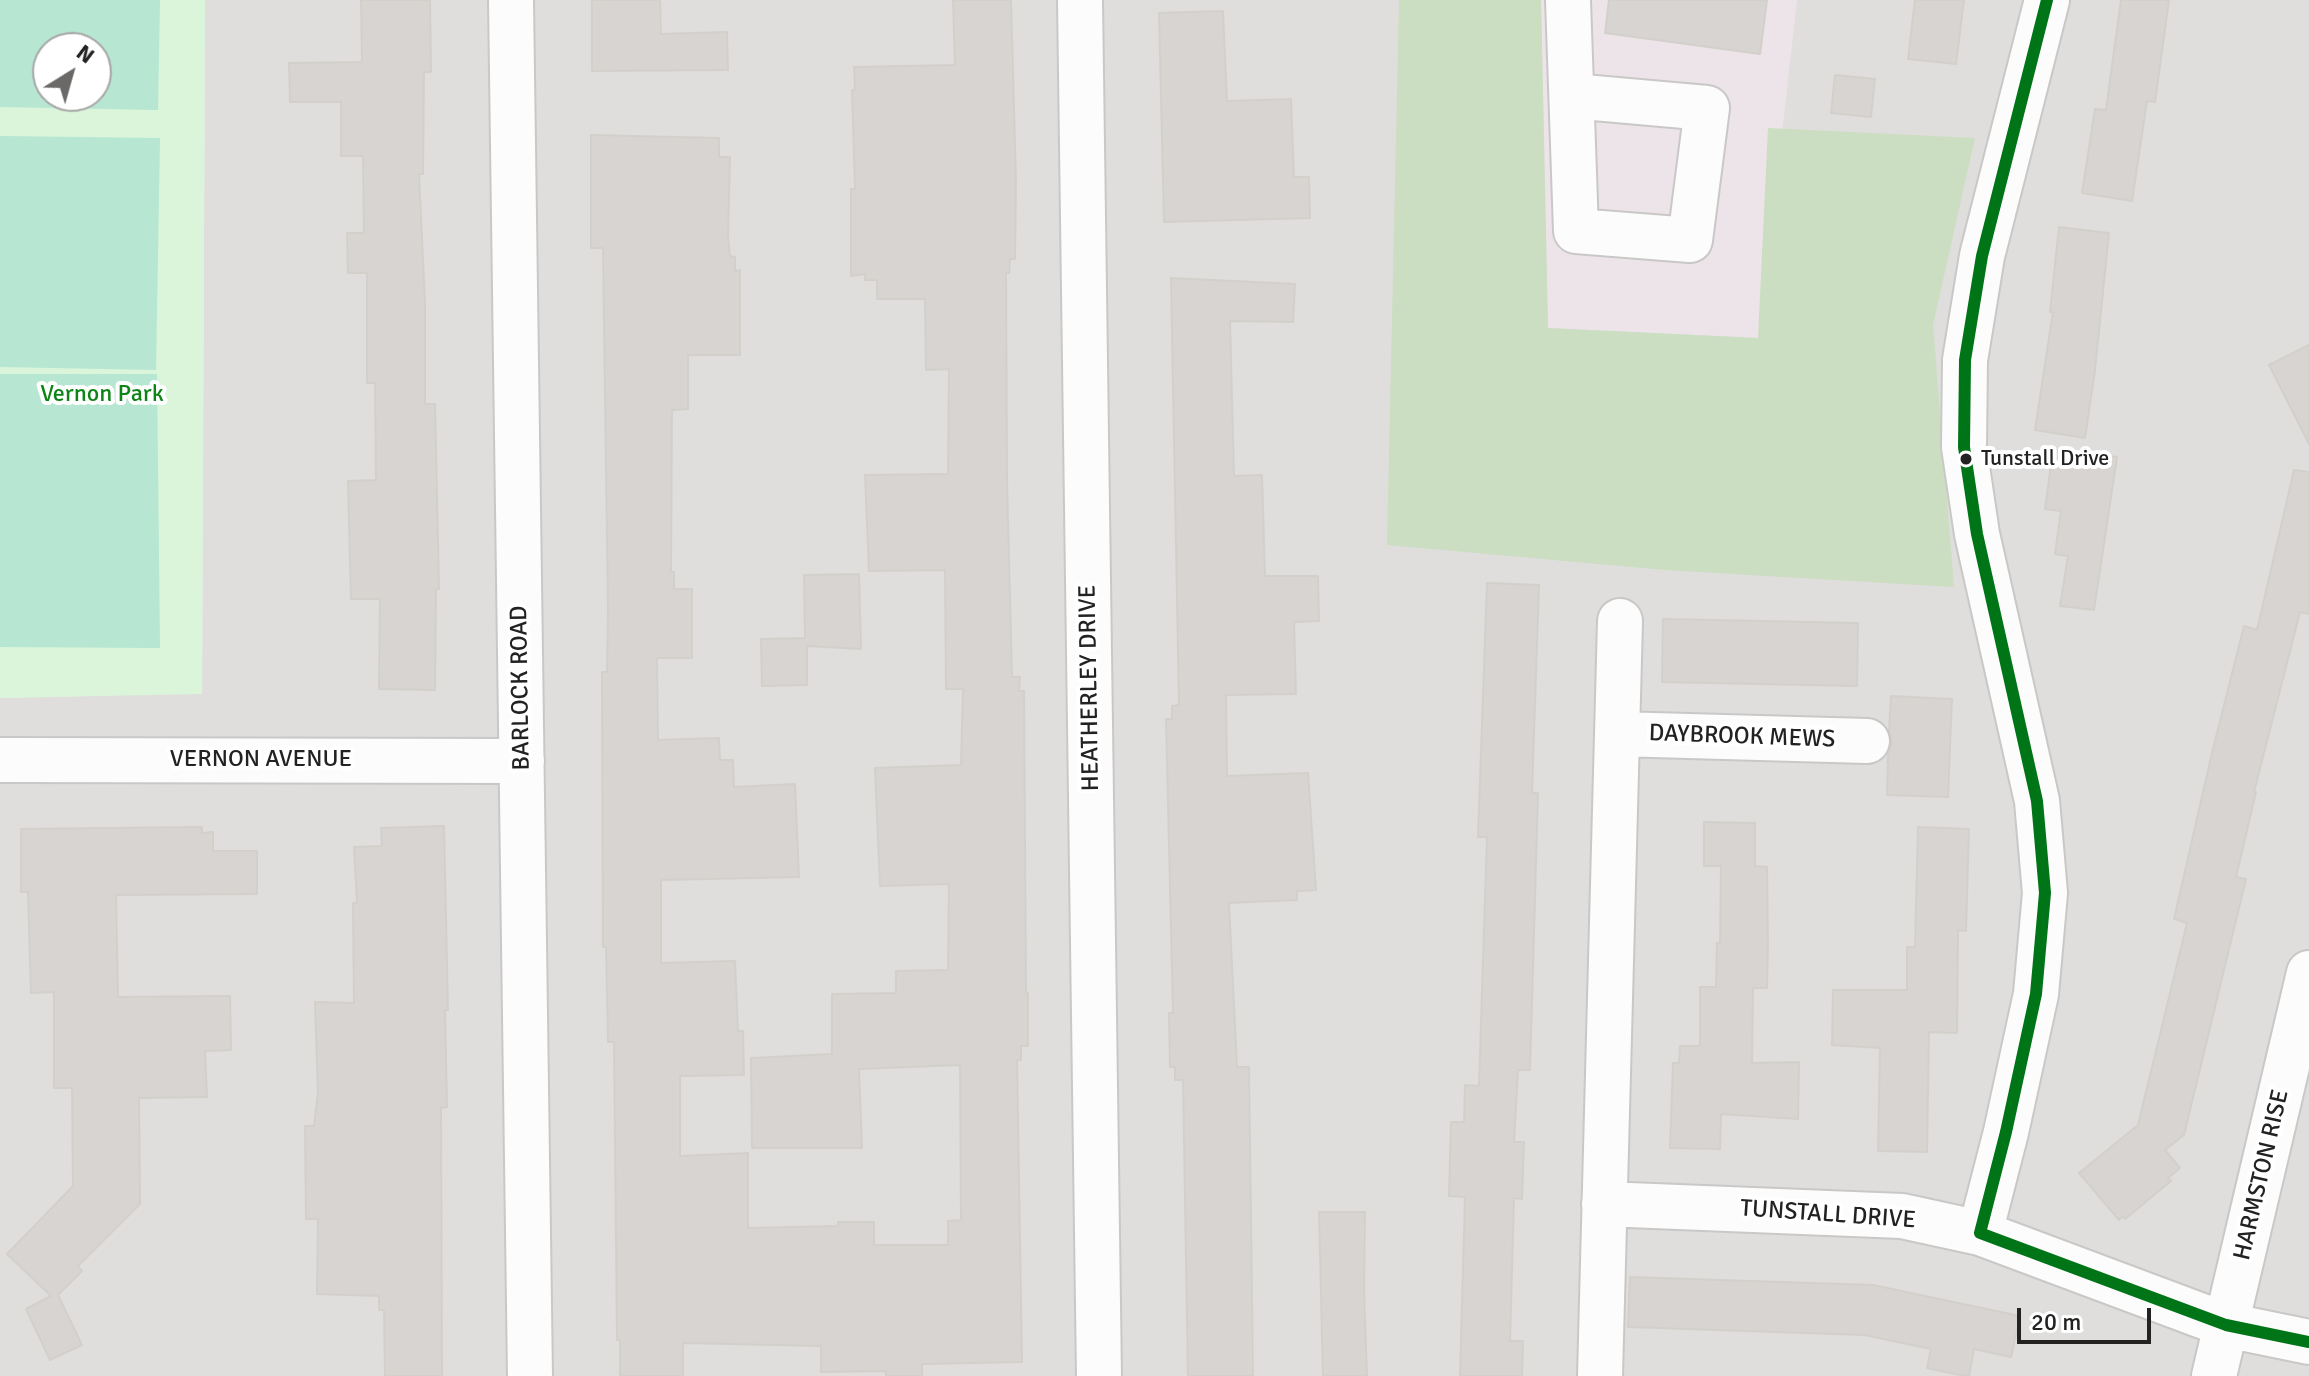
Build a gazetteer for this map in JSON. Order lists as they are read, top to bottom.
{
  "streets": {
    "street": [
      "BARLOCK ROAD",
      "HEATHERLEY DRIVE",
      "DAYBROOK MEWS",
      "VERNON AVENUE",
      "HARMSTON RISE",
      "TUNSTALL DRIVE"
    ]
  },
  "crossings": [
    ["BARLOCK ROAD", "VERNON AVENUE"],
    ["DAYBROOK MEWS", "TUNSTALL DRIVE"],
    ["HARMSTON RISE", "TUNSTALL DRIVE"]
  ],
  "parks": ["Vernon Park"],
  "places": ["Tunstall Drive"],
  "scale_bar": "20 m",
  "north": "top right"
}
